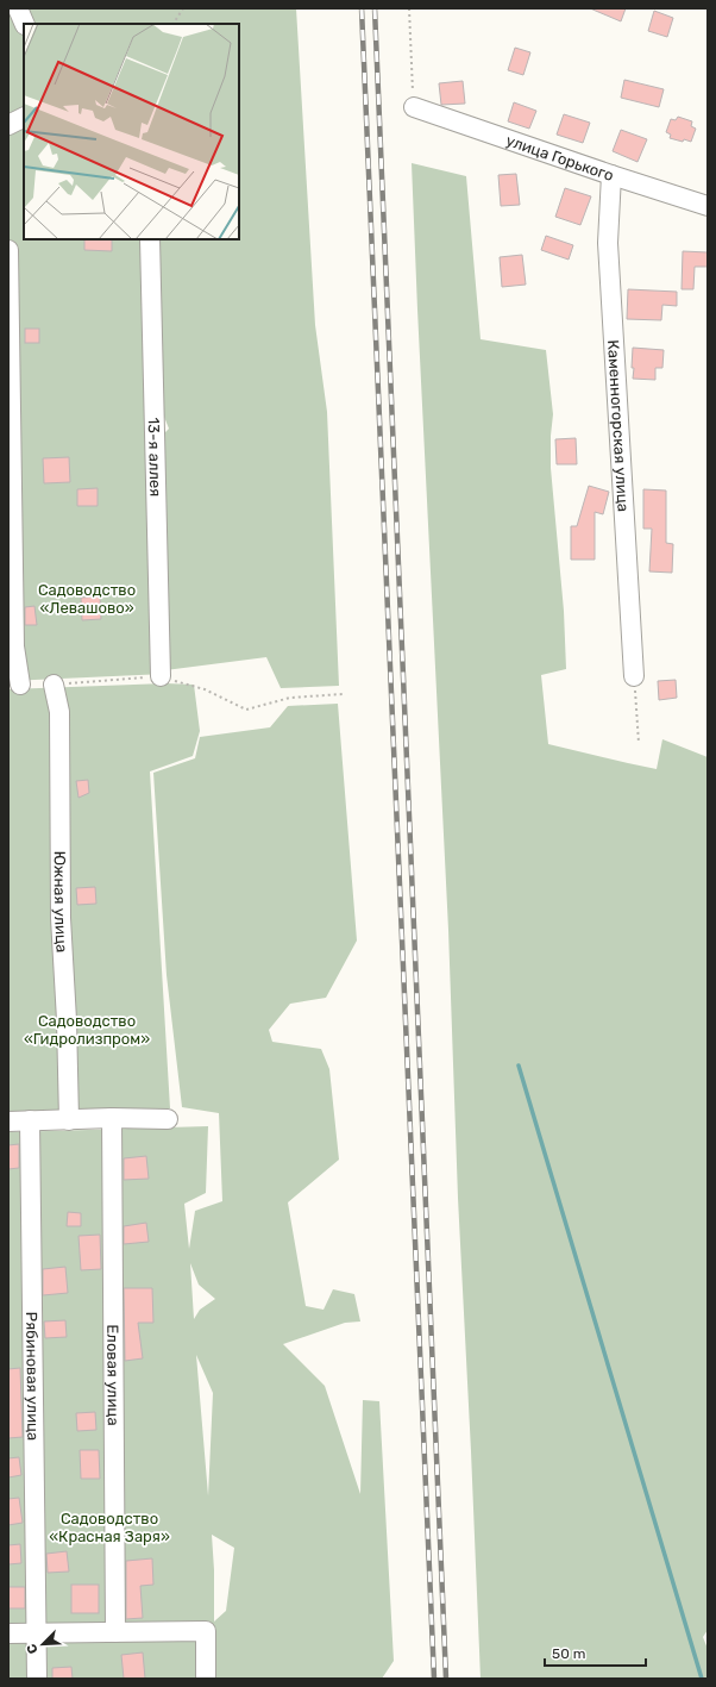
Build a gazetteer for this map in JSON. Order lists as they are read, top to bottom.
{
  "streets": {
    "street": [
      "улица Горького",
      "Каменногорская улица",
      "13-я аллея",
      "Южная улица",
      "Еловая улица",
      "Рябиновая улица"
    ]
  },
  "crossings": [
    ["улица Горького", "Каменногорская улица"]
  ],
  "parks": ["Садоводство «Левашово»", "Садоводство «Гидролизпром»", "Садоводство «Красная Заря»"],
  "scale_bar": "50 m",
  "north": "bottom left"
}
